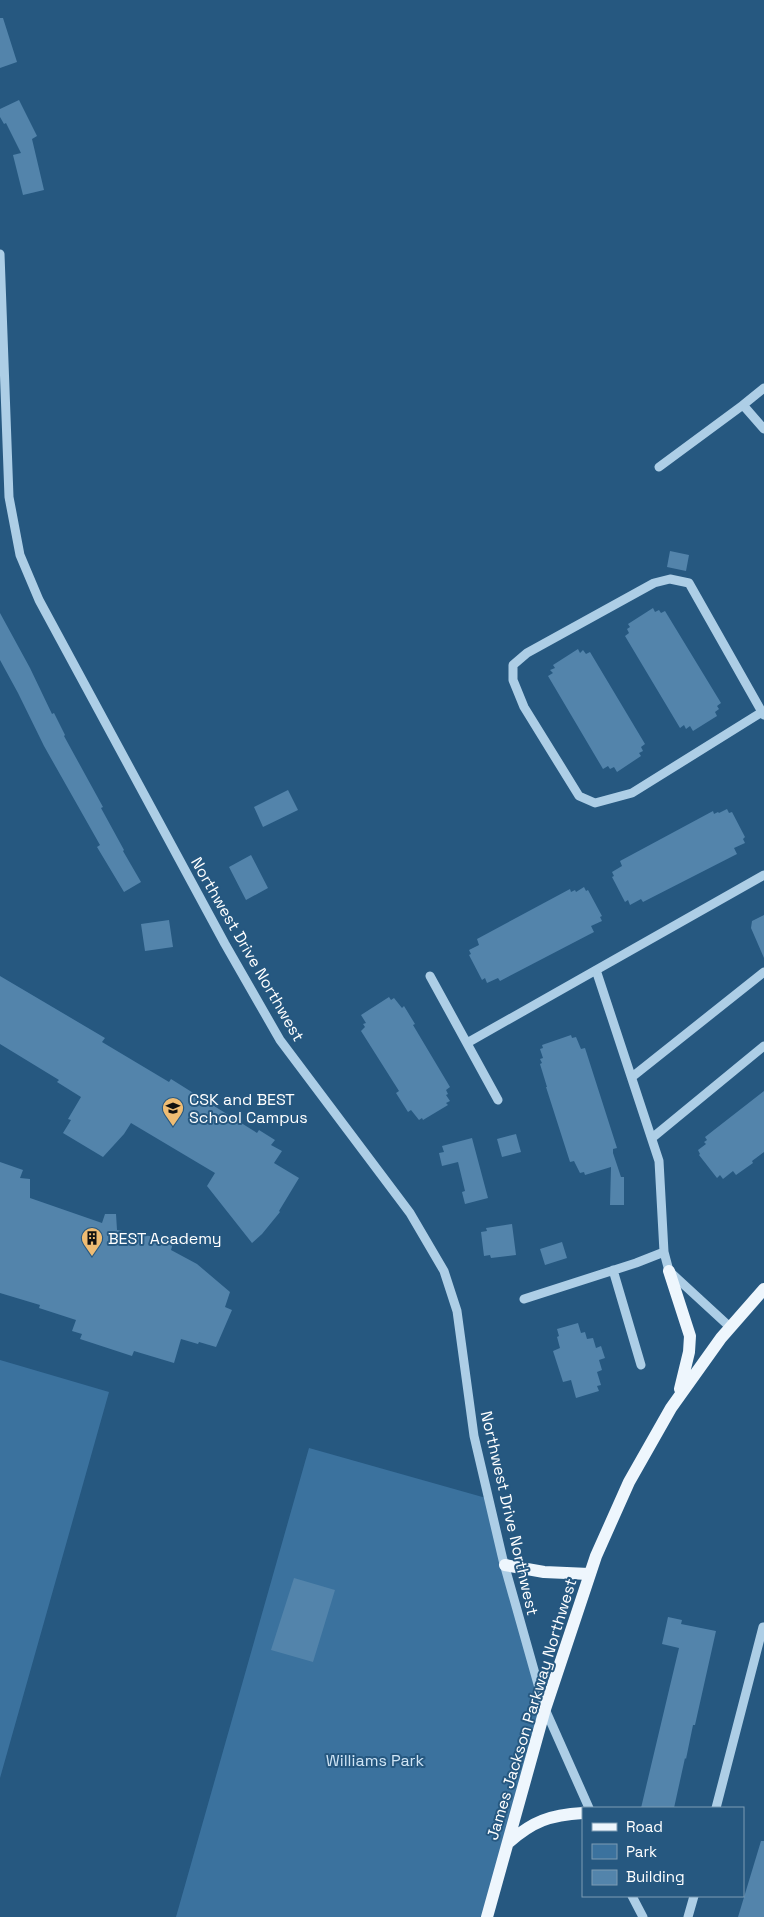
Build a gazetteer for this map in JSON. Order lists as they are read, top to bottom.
{
  "streets": {
    "main road": ["James Jackson Parkway Northwest"],
    "street": ["Northwest Drive Northwest"]
  },
  "crossings": [
    ["Northwest Drive Northwest", "James Jackson Parkway Northwest"]
  ],
  "parks": ["Williams Park"],
  "places": {
    "school or university": ["CSK and BEST School Campus"],
    "building": ["BEST Academy"]
  },
  "legend": ["Road", "Park", "Building"]
}
